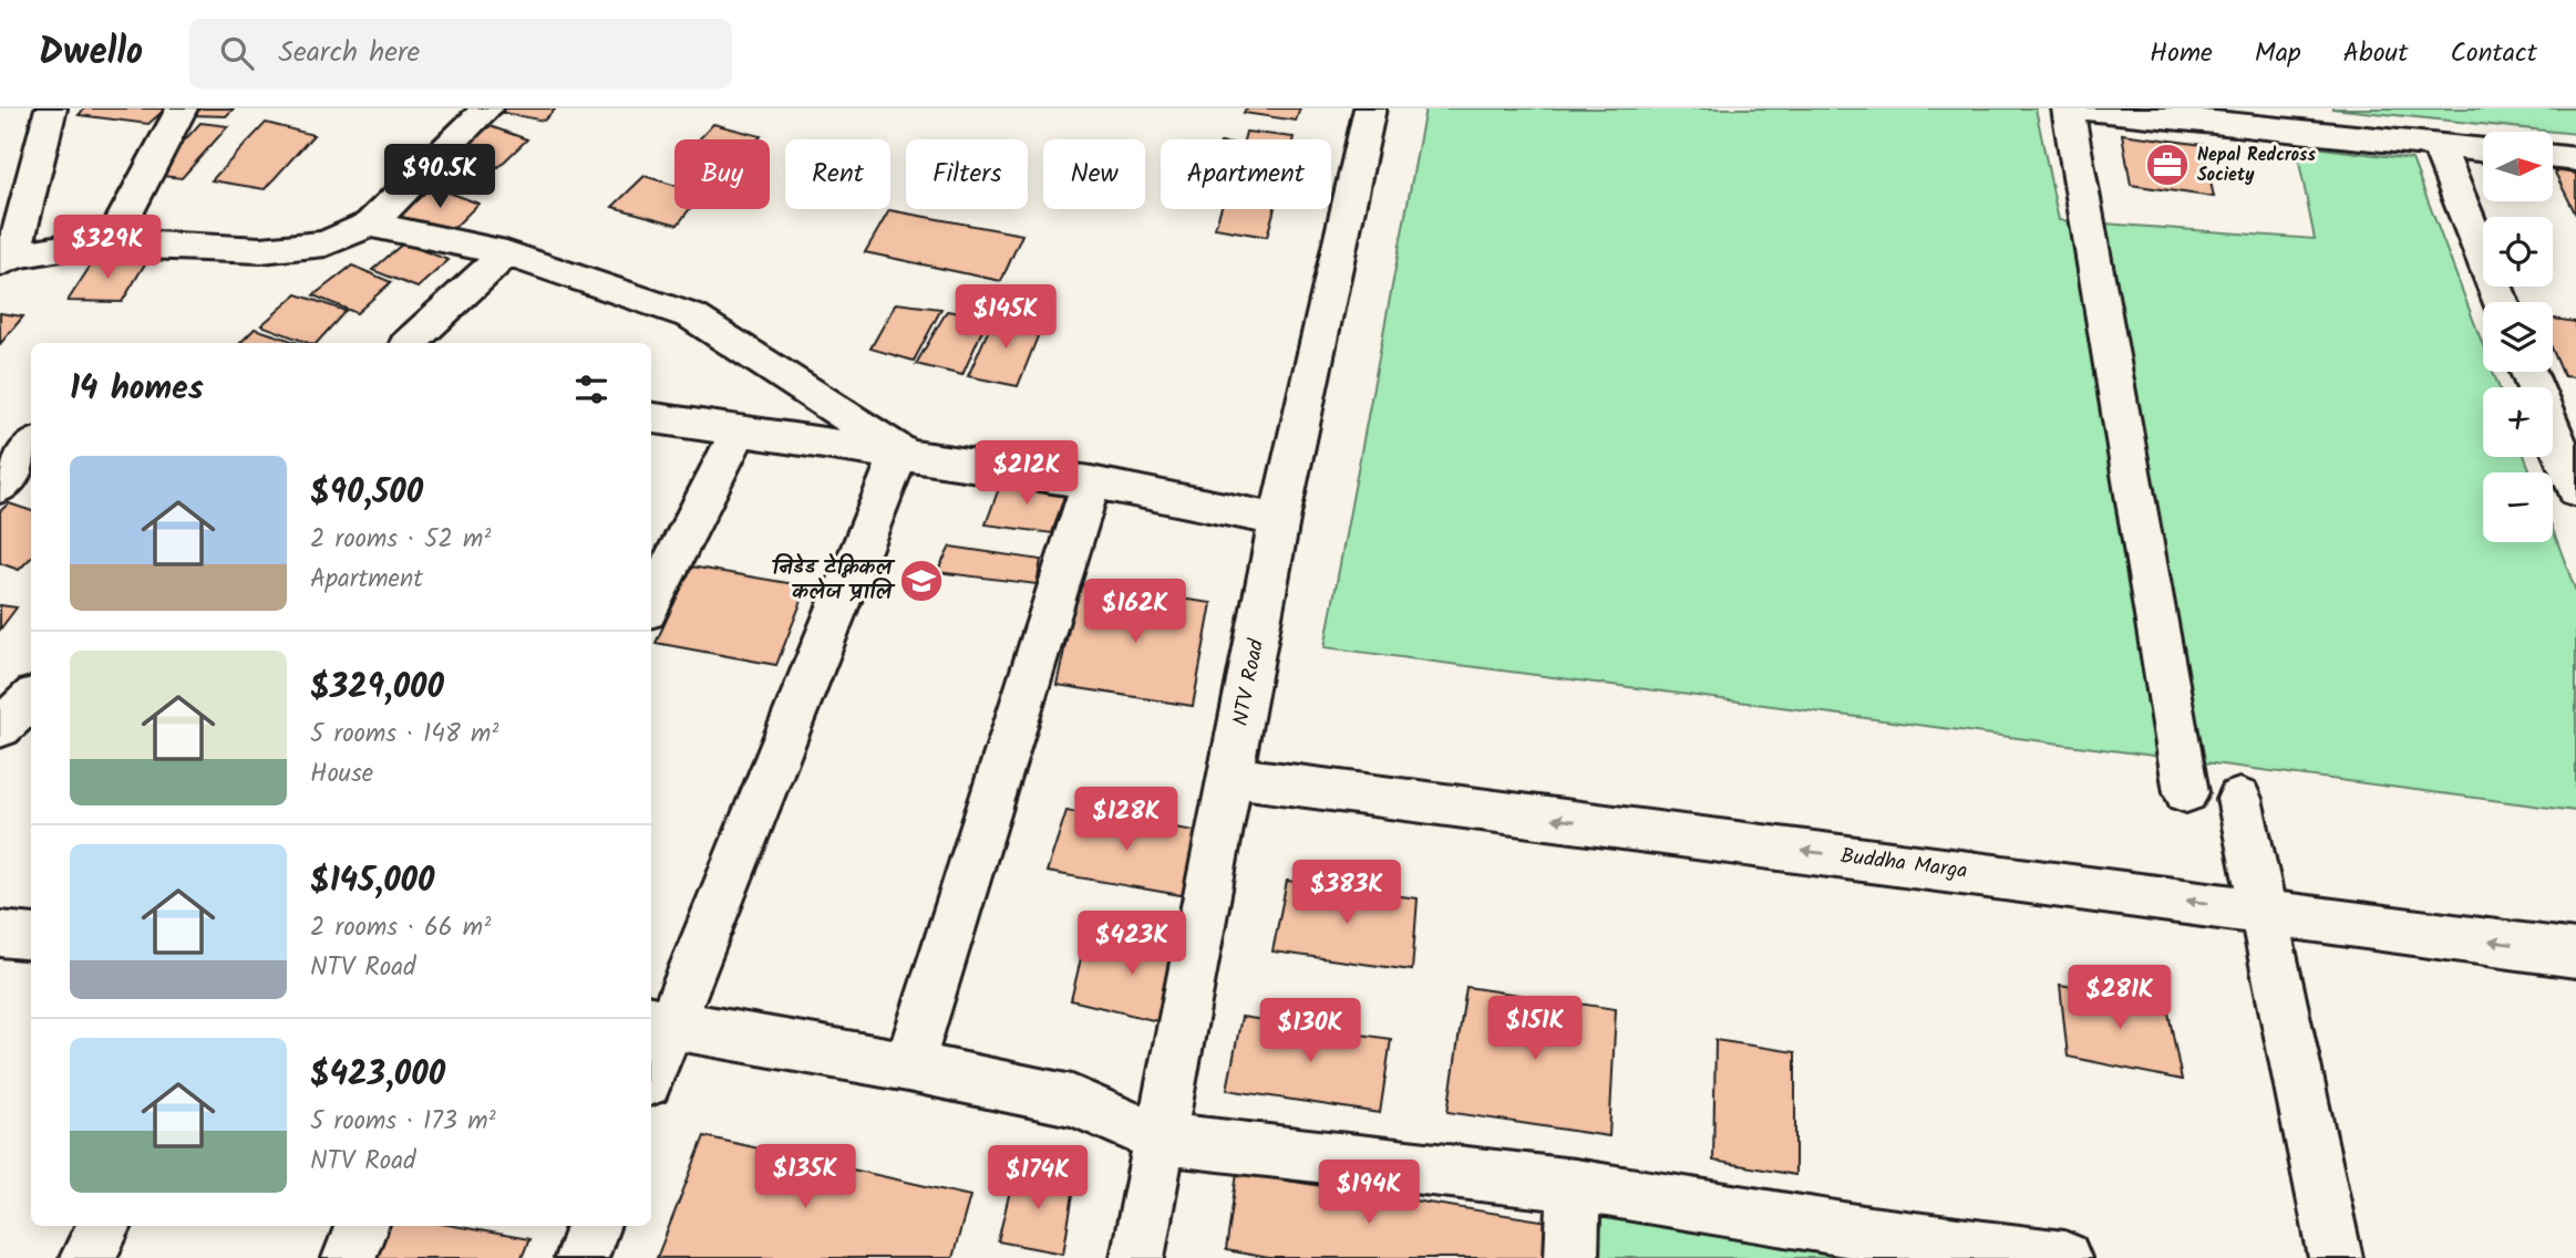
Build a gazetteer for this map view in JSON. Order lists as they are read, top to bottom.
{
  "streets": {
    "street": ["NTV Road", "Buddha Marga"]
  },
  "crossings": [
    ["NTV Road", "Buddha Marga"]
  ],
  "places": {
    "office": ["Nepal Redcross Society"],
    "school or university": ["निडेड टेक्निकल कलेज प्रालि"]
  },
  "north": "right",
  "page": {
    "header": "Dwello",
    "search": "Search here",
    "nav": [
      "Home",
      "Map",
      "About",
      "Contact"
    ],
    "map_buttons": ["+", "−"],
    "chip": [
      "Buy",
      "Rent",
      "Filters",
      "New",
      "Apartment"
    ],
    "price": [
      "$90.5K",
      "$329K",
      "$145K",
      "$212K",
      "$162K",
      "$128K",
      "$383K",
      "$423K",
      "$281K",
      "$151K",
      "$130K",
      "$135K",
      "$174K",
      "$194K"
    ],
    "heading": "14 homes",
    "list": [
      {
        "name": "$90,500",
        "note": "2 rooms · 52 m² · Apartment"
      },
      {
        "name": "$329,000",
        "note": "5 rooms · 148 m² · House"
      },
      {
        "name": "$145,000",
        "note": "2 rooms · 66 m² · NTV Road"
      },
      {
        "name": "$423,000",
        "note": "5 rooms · 173 m² · NTV Road"
      }
    ]
  }
}
